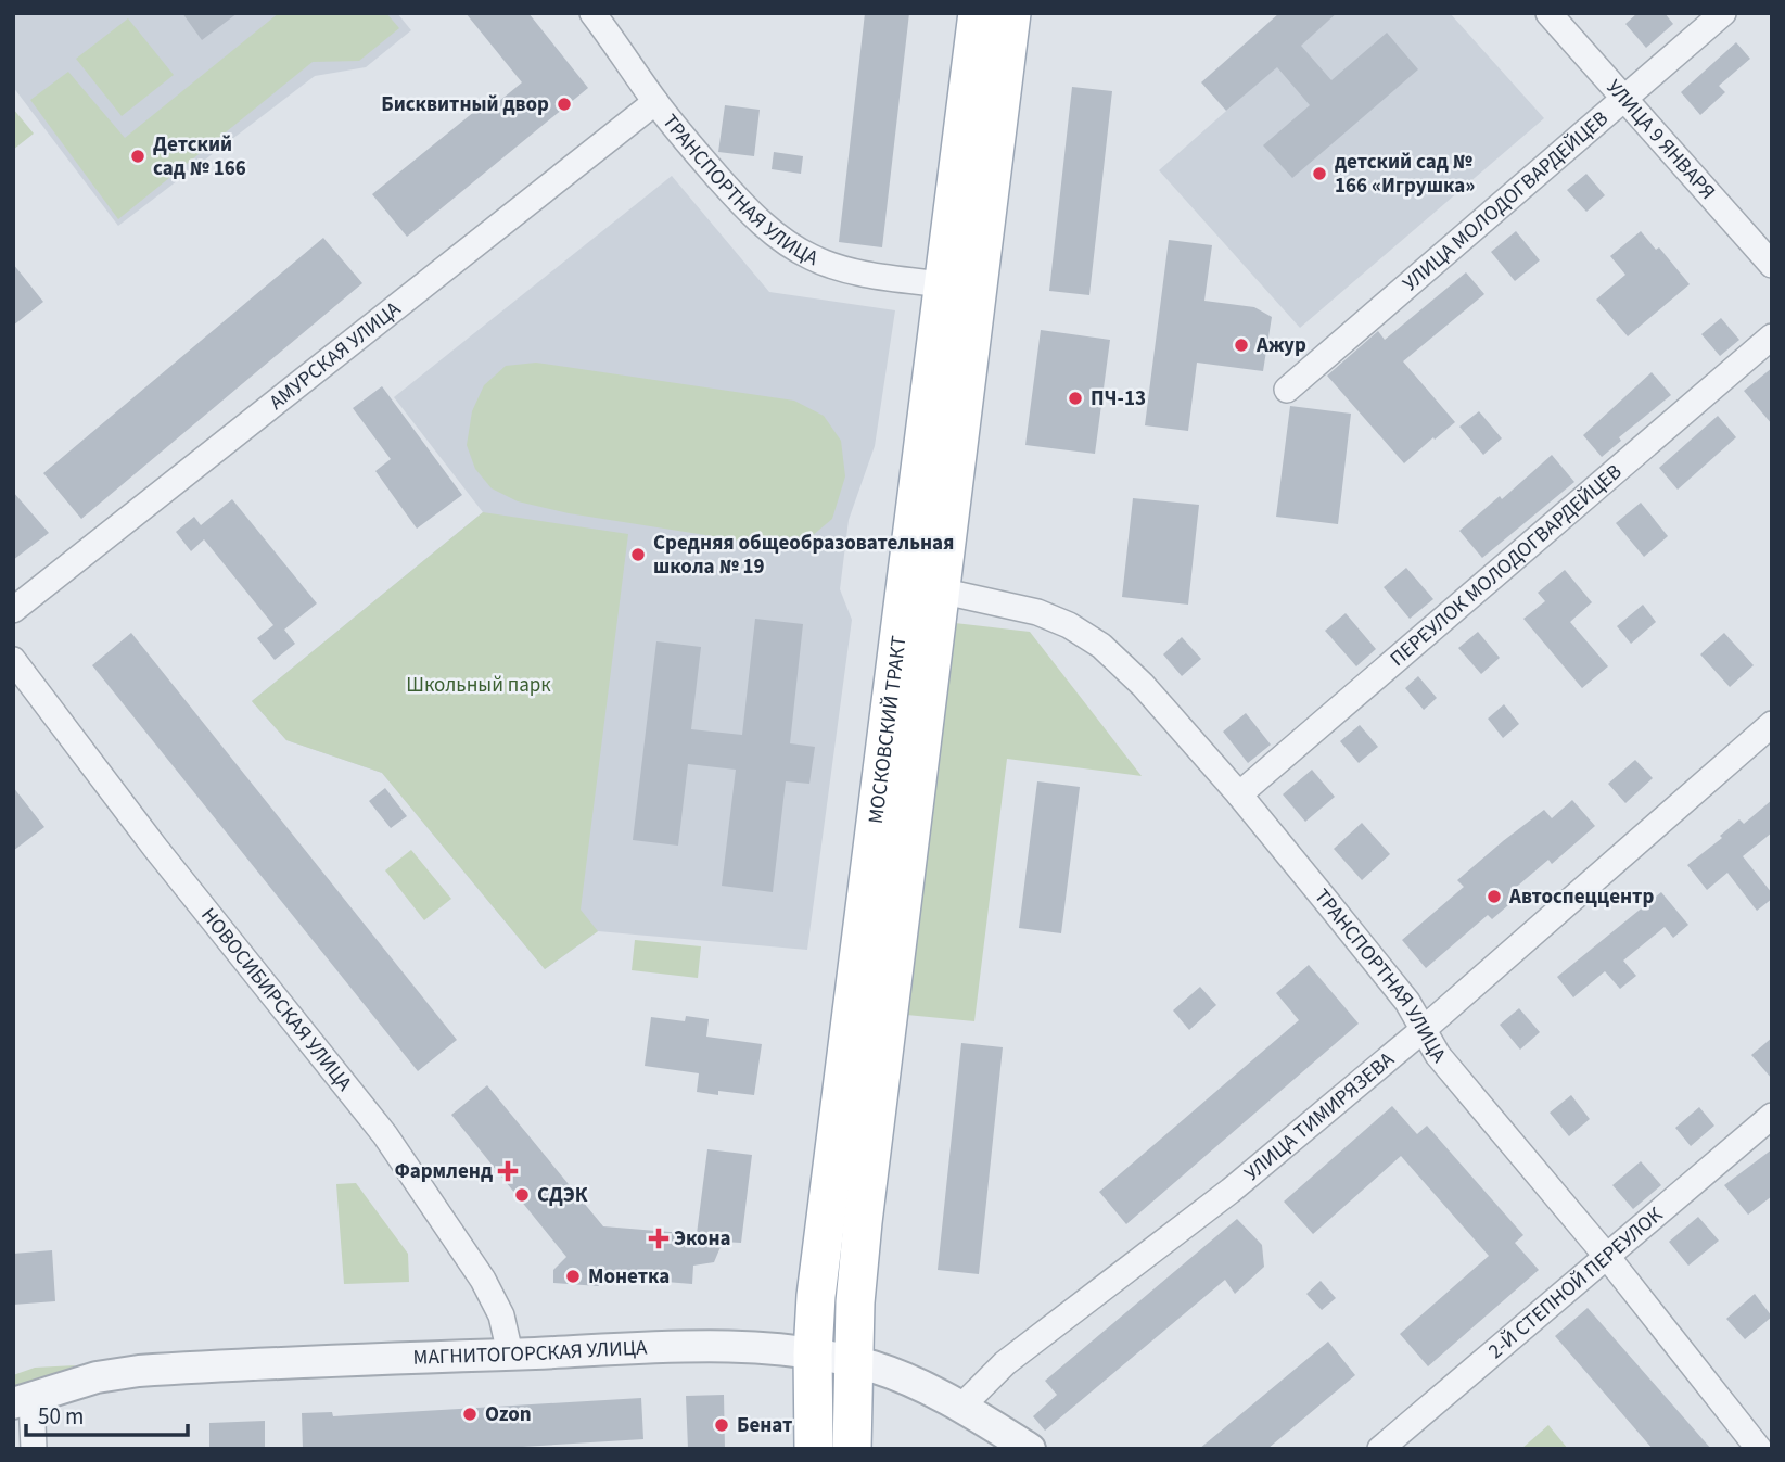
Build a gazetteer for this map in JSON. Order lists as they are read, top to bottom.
{
  "streets": {
    "main road": ["МОСКОВСКИЙ ТРАКТ"],
    "street": [
      "УЛИЦА 9 ЯНВАРЯ",
      "ТРАНСПОРТНАЯ УЛИЦА",
      "УЛИЦА МОЛОДОГВАРДЕЙЦЕВ",
      "АМУРСКАЯ УЛИЦА",
      "ПЕРЕУЛОК МОЛОДОГВАРДЕЙЦЕВ",
      "НОВОСИБИРСКАЯ УЛИЦА",
      "УЛИЦА ТИМИРЯЗЕВА",
      "2-Й СТЕПНОЙ ПЕРЕУЛОК",
      "МАГНИТОГОРСКАЯ УЛИЦА"
    ]
  },
  "crossings": [
    ["УЛИЦА 9 ЯНВАРЯ", "УЛИЦА МОЛОДОГВАРДЕЙЦЕВ"],
    ["ТРАНСПОРТНАЯ УЛИЦА", "АМУРСКАЯ УЛИЦА"],
    ["ТРАНСПОРТНАЯ УЛИЦА", "ПЕРЕУЛОК МОЛОДОГВАРДЕЙЦЕВ"],
    ["ТРАНСПОРТНАЯ УЛИЦА", "МОСКОВСКИЙ ТРАКТ"],
    ["ТРАНСПОРТНАЯ УЛИЦА", "УЛИЦА ТИМИРЯЗЕВА"],
    ["ТРАНСПОРТНАЯ УЛИЦА", "2-Й СТЕПНОЙ ПЕРЕУЛОК"],
    ["МОСКОВСКИЙ ТРАКТ", "МАГНИТОГОРСКАЯ УЛИЦА"],
    ["НОВОСИБИРСКАЯ УЛИЦА", "МАГНИТОГОРСКАЯ УЛИЦА"],
    ["УЛИЦА ТИМИРЯЗЕВА", "МАГНИТОГОРСКАЯ УЛИЦА"]
  ],
  "parks": ["Школьный парк"],
  "places": {
    "other": [
      "Бисквитный двор",
      "Детский сад № 166",
      "детский сад № 166 «Игрушка»",
      "Ажур",
      "ПЧ-13",
      "Средняя общеобразовательная школа № 19",
      "Автоспеццентр",
      "СДЭК",
      "Монетка",
      "Ozon",
      "Бенат"
    ],
    "health": ["Фармленд", "Экона"]
  },
  "scale_bar": "50 m"
}
